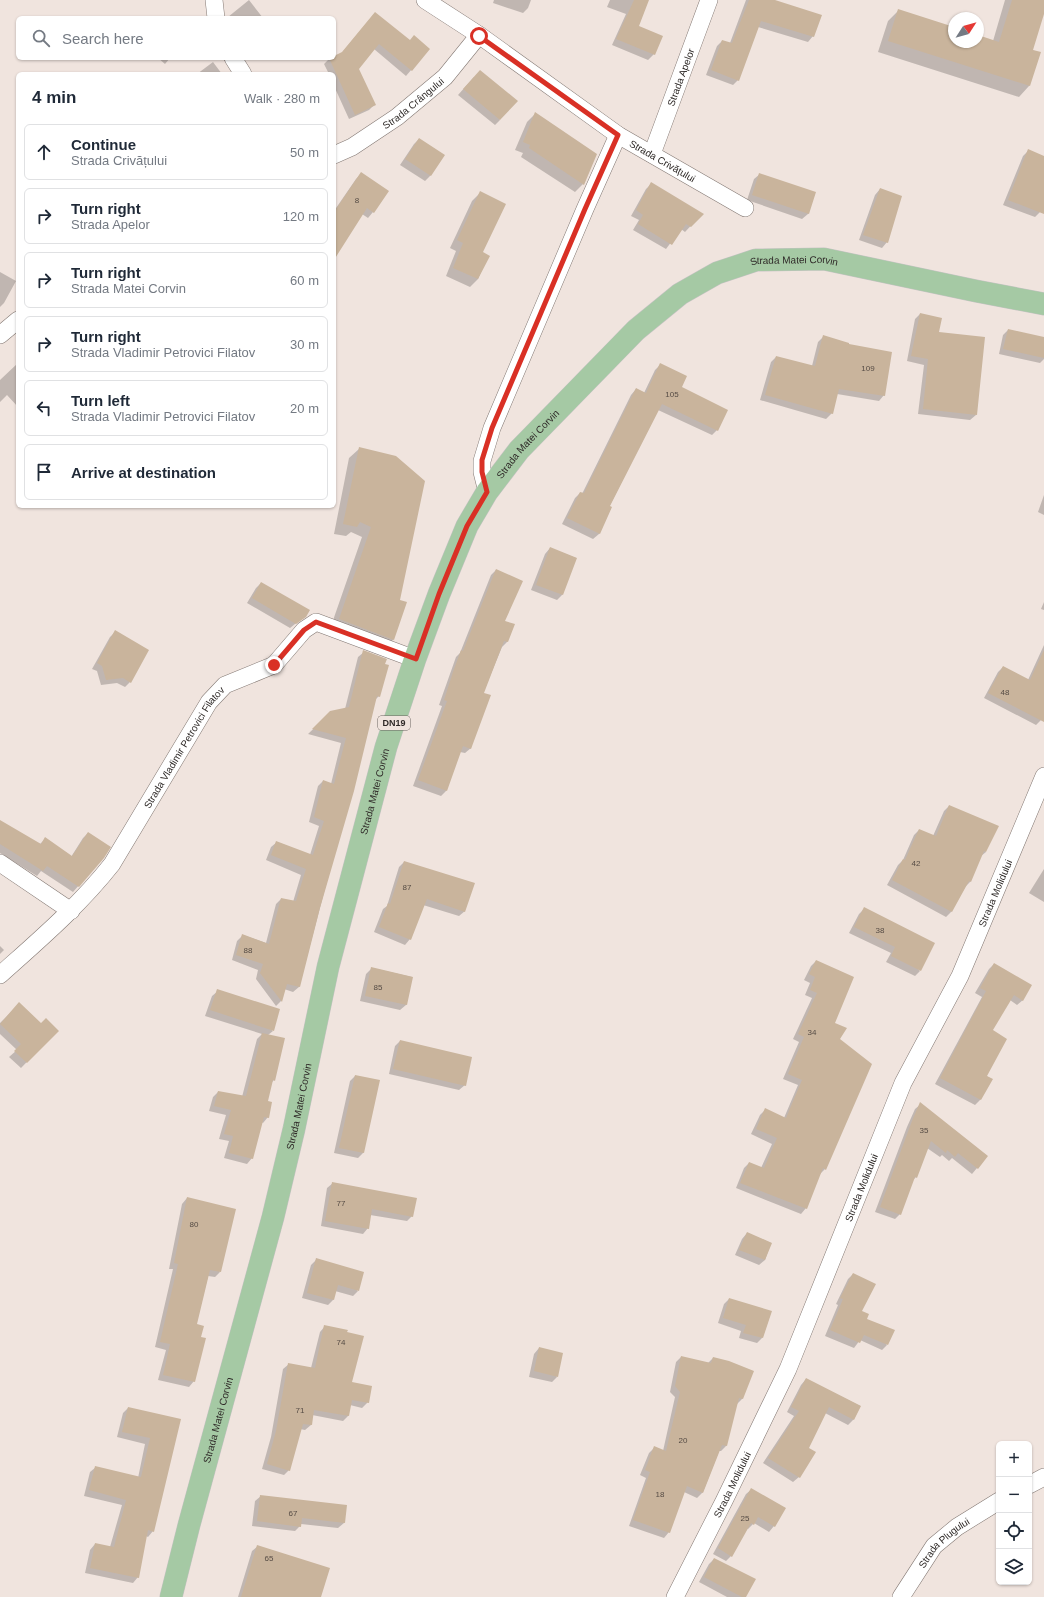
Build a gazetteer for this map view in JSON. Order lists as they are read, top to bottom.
{
  "streets": {
    "main road": ["Strada Matei Corvin", "DN19"],
    "street": [
      "Strada Apelor",
      "Strada Crângului",
      "Strada Crivățului",
      "Strada Vladimir Petrovici Filatov",
      "Strada Molidului",
      "Strada Plugului"
    ]
  },
  "crossings": [
    ["Strada Apelor", "Strada Crivățului"],
    ["Strada Crângului", "Strada Crivățului"],
    ["Strada Matei Corvin", "Strada Vladimir Petrovici Filatov"]
  ],
  "house_numbers": [
    "8",
    "109",
    "105",
    "48",
    "42",
    "87",
    "38",
    "88",
    "85",
    "34",
    "35",
    "77",
    "80",
    "74",
    "71",
    "20",
    "18",
    "67",
    "25",
    "65"
  ],
  "north": "top right",
  "page": {
    "search": "Search here",
    "heading": ["4 min", "Walk · 280 m"],
    "list": [
      ["Continue", "Strada Crivățului", "50 m"],
      ["Turn right", "Strada Apelor", "120 m"],
      ["Turn right", "Strada Matei Corvin", "60 m"],
      ["Turn right", "Strada Vladimir Petrovici Filatov", "30 m"],
      ["Turn left", "Strada Vladimir Petrovici Filatov", "20 m"],
      "Arrive at destination"
    ],
    "map_buttons": ["+", "−"]
  }
}
